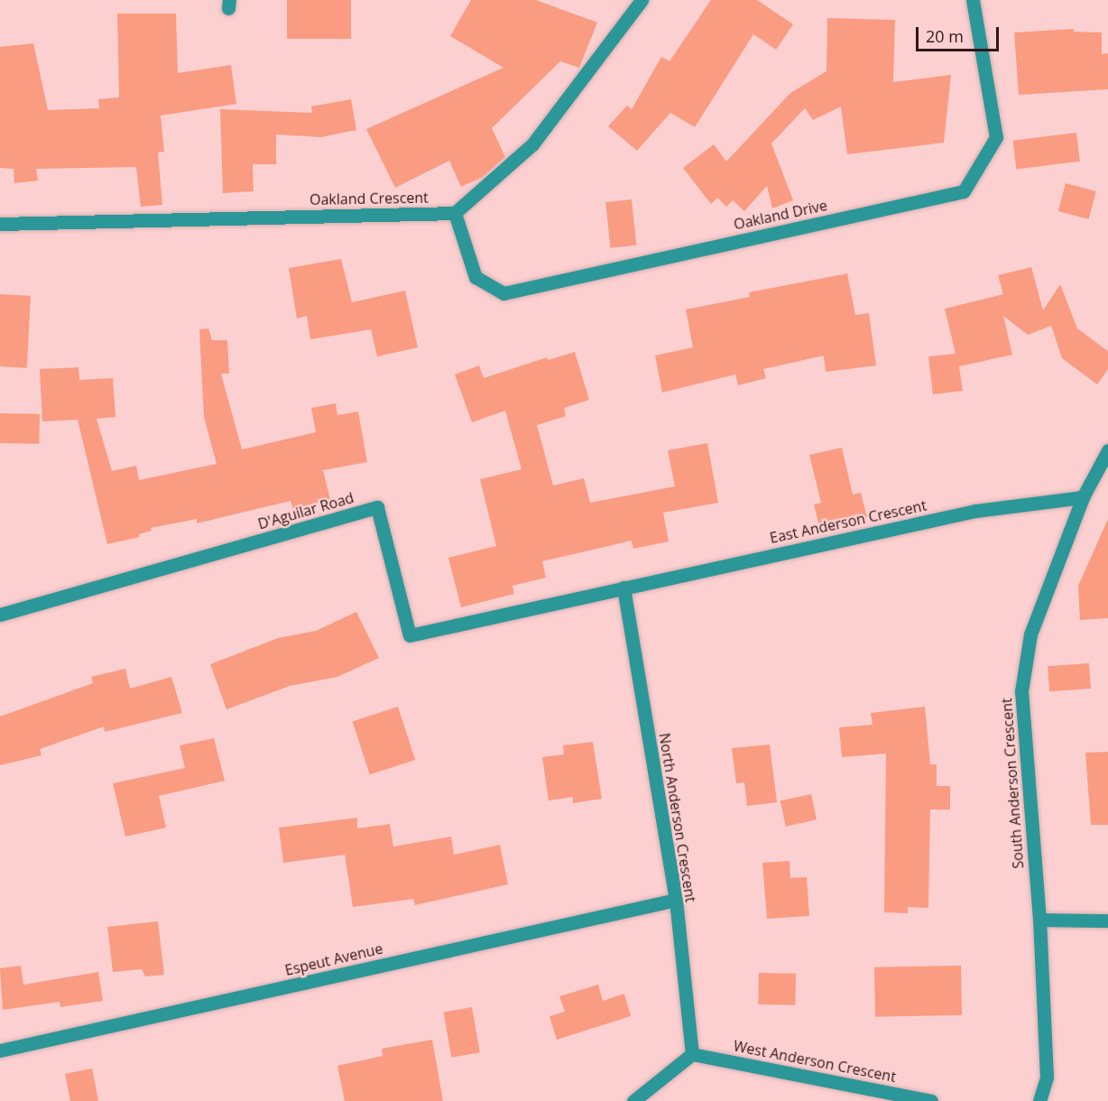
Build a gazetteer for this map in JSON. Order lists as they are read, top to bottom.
{
  "streets": {
    "street": [
      "Oakland Crescent",
      "Oakland Drive",
      "D'Aguilar Road",
      "East Anderson Crescent",
      "South Anderson Crescent",
      "North Anderson Crescent",
      "Espeut Avenue",
      "West Anderson Crescent"
    ]
  },
  "crossings": [
    ["Oakland Crescent", "Oakland Drive"],
    ["D'Aguilar Road", "East Anderson Crescent"],
    ["D'Aguilar Road", "North Anderson Crescent"],
    ["East Anderson Crescent", "South Anderson Crescent"],
    ["East Anderson Crescent", "North Anderson Crescent"],
    ["North Anderson Crescent", "Espeut Avenue"],
    ["North Anderson Crescent", "West Anderson Crescent"]
  ],
  "scale_bar": "20 m"
}
